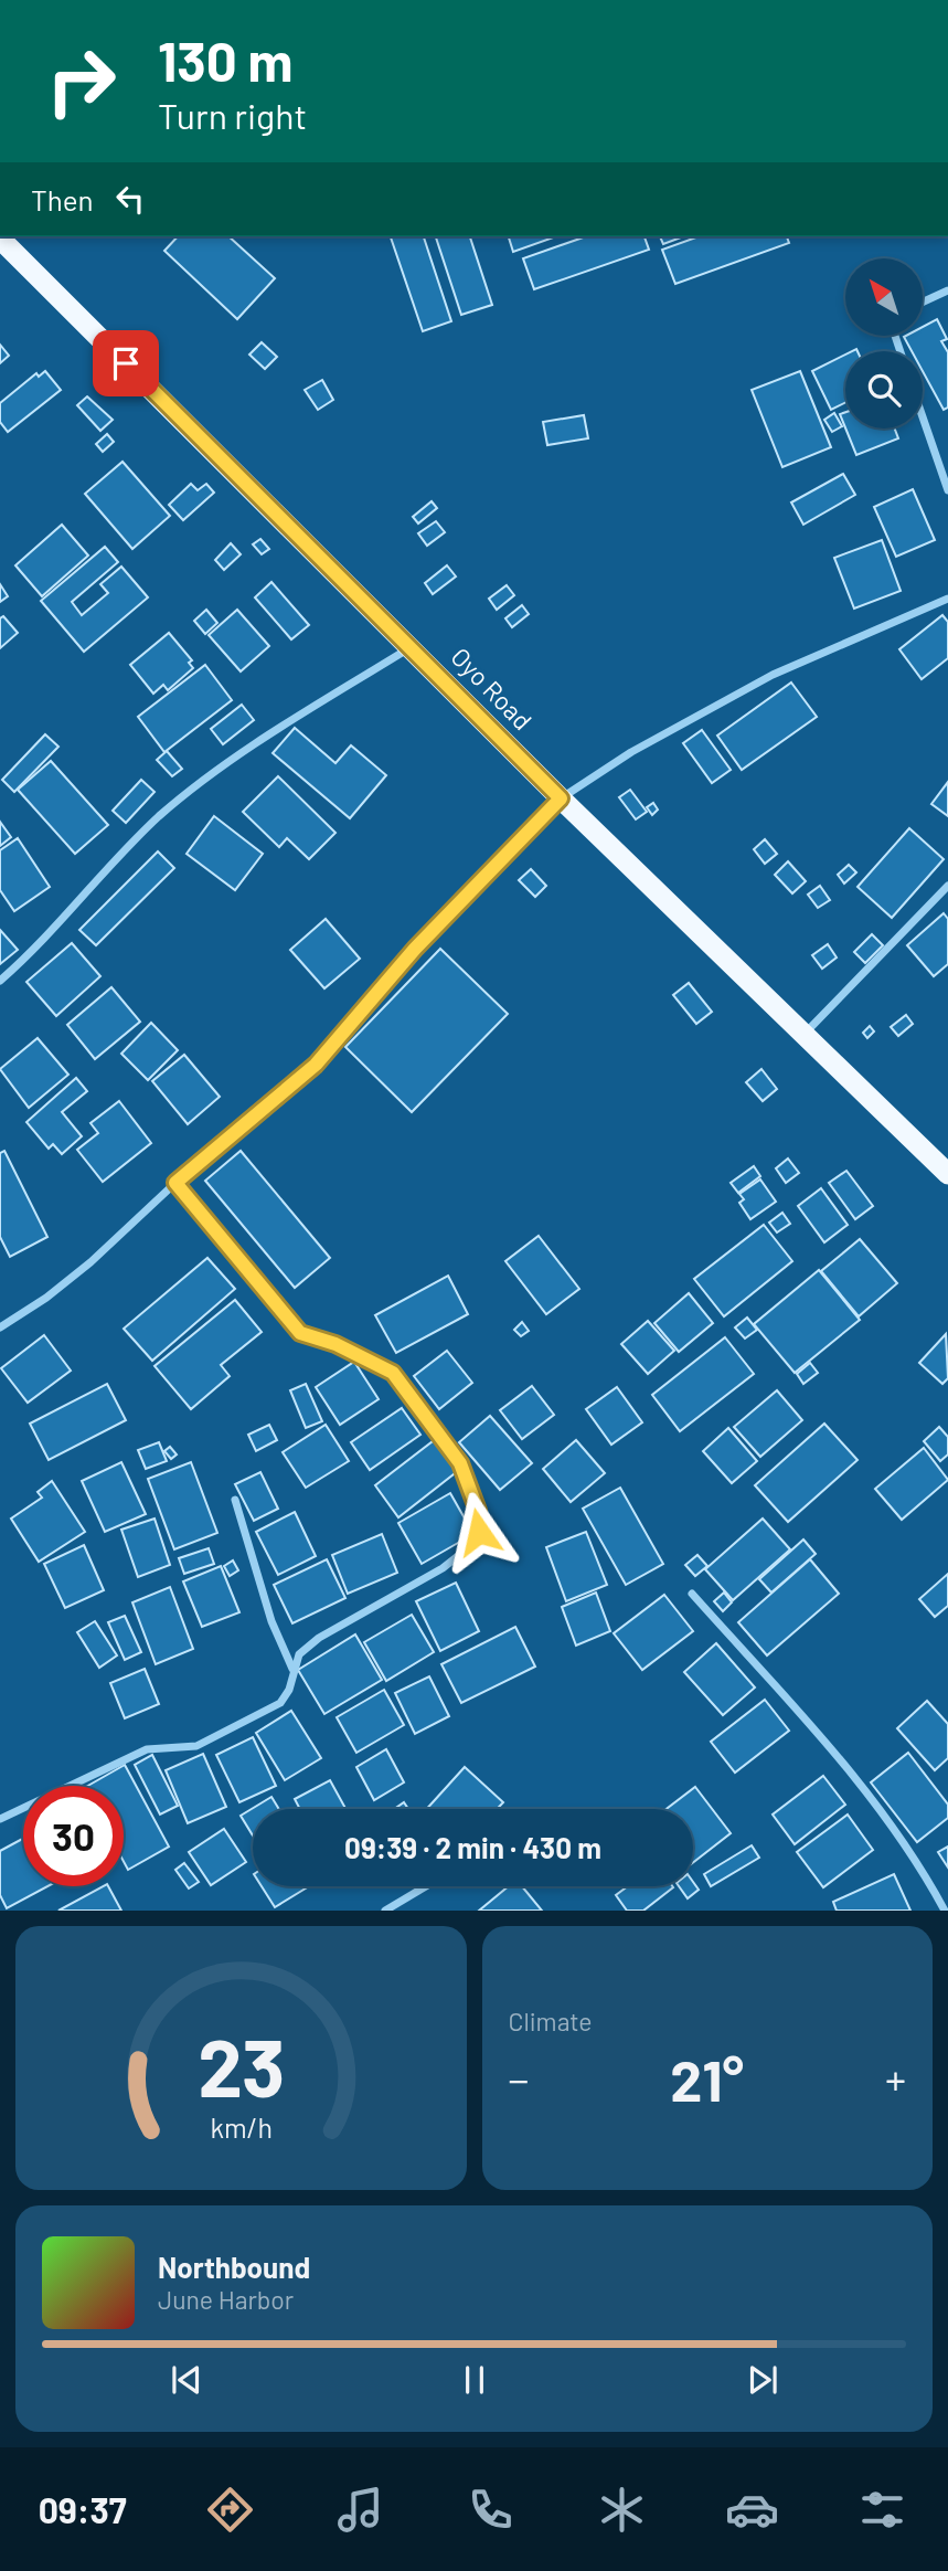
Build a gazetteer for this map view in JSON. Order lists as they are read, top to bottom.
{
  "streets": {
    "highway": ["Oyo Road"]
  },
  "north": "top left",
  "page": {
    "turn": ["130 m", "Turn right"],
    "then": "Then",
    "limit": "30",
    "trip": "09:39 · 2 min · 430 m",
    "tile": "Climate",
    "heat": ["−", "21°", "+"],
    "song": ["Northbound", "June Harbor"],
    "tabs": "09:37",
    "gauge": ["23", "km/h"]
  }
}
